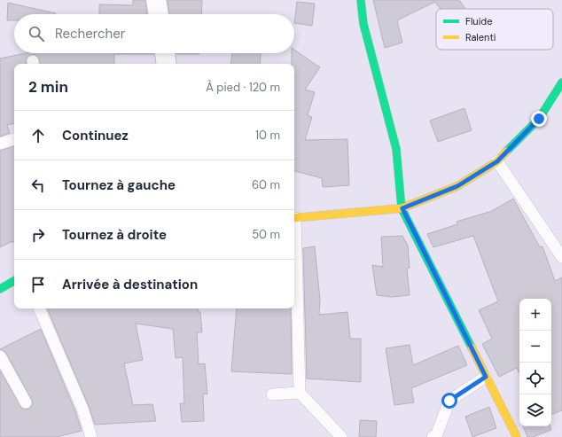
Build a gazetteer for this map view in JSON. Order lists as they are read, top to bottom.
{
  "legend": ["Fluide", "Ralenti"],
  "page": {
    "search": "Rechercher",
    "heading": ["2 min", "À pied · 120 m"],
    "list": [
      ["Continuez", "10 m"],
      ["Tournez à gauche", "60 m"],
      ["Tournez à droite", "50 m"],
      "Arrivée à destination"
    ],
    "map_buttons": ["+", "−"]
  }
}
